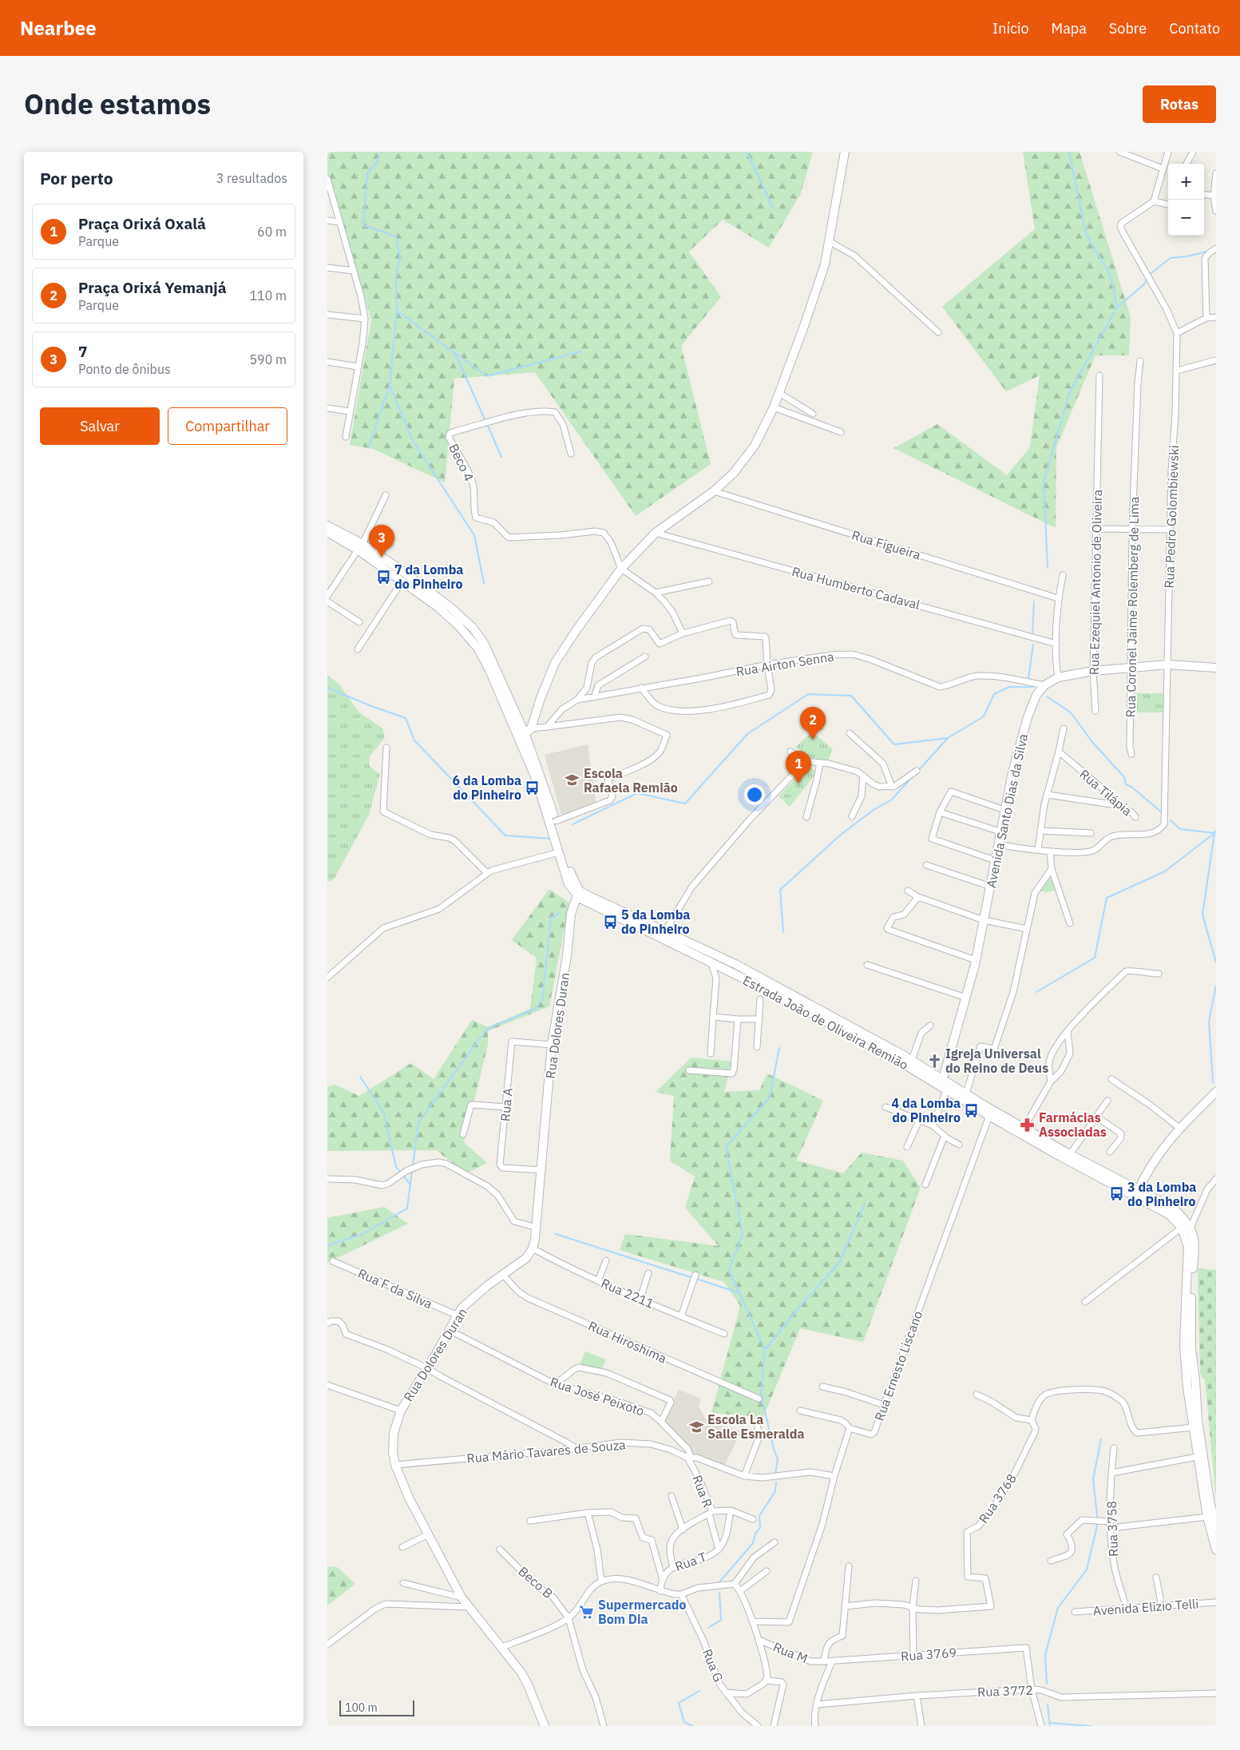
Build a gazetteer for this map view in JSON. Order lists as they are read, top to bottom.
{
  "streets": {
    "main road": ["Avenida Santo Dias da Silva", "Estrada João de Oliveira Remião", "Rua Dolores Duran"],
    "street": [
      "Beco 4",
      "Rua Pedro Golombiewski",
      "Rua Figueira",
      "Rua Ezequiel Antonio de Oliveira",
      "Rua Humberto Cadaval",
      "Rua Coronel Jaime Rolemberg de Lima",
      "Rua Airton Senna",
      "Rua Tilápia",
      "Rua A",
      "Rua F da Silva",
      "Rua 2211",
      "Rua Hiroshima",
      "Rua Ernesto Liscano",
      "Rua José Peixoto",
      "Rua Mário Tavares de Souza",
      "Rua R",
      "Rua 3768",
      "Rua 3758",
      "Rua T",
      "Beco B",
      "Avenida Elizio Telli",
      "Rua M",
      "Rua 3769",
      "Rua G",
      "Rua 3772"
    ]
  },
  "crossings": [
    ["Rua Pedro Golombiewski", "Avenida Santo Dias da Silva"],
    ["Rua Ezequiel Antonio de Oliveira", "Avenida Santo Dias da Silva"],
    ["Rua Coronel Jaime Rolemberg de Lima", "Avenida Santo Dias da Silva"],
    ["Rua Airton Senna", "Avenida Santo Dias da Silva"],
    ["Avenida Santo Dias da Silva", "Estrada João de Oliveira Remião"],
    ["Estrada João de Oliveira Remião", "Rua Dolores Duran"],
    ["Estrada João de Oliveira Remião", "Rua Ernesto Liscano"],
    ["Rua Dolores Duran", "Rua A"],
    ["Rua Dolores Duran", "Rua F da Silva"],
    ["Rua Dolores Duran", "Rua 2211"],
    ["Rua Dolores Duran", "Rua Hiroshima"],
    ["Rua Dolores Duran", "Rua José Peixoto"],
    ["Rua Dolores Duran", "Rua Mário Tavares de Souza"],
    ["Rua José Peixoto", "Rua Mário Tavares de Souza"],
    ["Rua José Peixoto", "Rua R"],
    ["Rua Mário Tavares de Souza", "Rua R"],
    ["Rua R", "Rua T"],
    ["Rua 3758", "Avenida Elizio Telli"],
    ["Rua M", "Rua 3769"],
    ["Rua 3769", "Rua 3772"]
  ],
  "places": {
    "bus stop": [
      "7 da Lomba do Pinheiro",
      "6 da Lomba do Pinheiro",
      "5 da Lomba do Pinheiro",
      "4 da Lomba do Pinheiro",
      "3 da Lomba do Pinheiro"
    ],
    "school or university": ["Escola Rafaela Remião", "Escola La Salle Esmeralda"],
    "church": ["Igreja Universal do Reino de Deus"],
    "pharmacy": ["Farmácias Associadas"],
    "supermarket": ["Supermercado Bom Dia"]
  },
  "scale_bar": "100 m",
  "page": {
    "header": "Nearbee",
    "nav": [
      "Início",
      "Mapa",
      "Sobre",
      "Contato"
    ],
    "title": "Onde estamos",
    "buttons": [
      "Rotas",
      ["Salvar", "Compartilhar"]
    ],
    "heading": ["Por perto", "3 resultados"],
    "map_buttons": ["+", "−"],
    "list": [
      {
        "mark": "1",
        "name": "Praça Orixá Oxalá",
        "note": "Parque",
        "value": "60 m"
      },
      {
        "mark": "2",
        "name": "Praça Orixá Yemanjá",
        "note": "Parque",
        "value": "110 m"
      },
      {
        "mark": "3",
        "name": "7",
        "note": "Ponto de ônibus",
        "value": "590 m"
      }
    ],
    "pins": ["3", "2", "1"],
    "scale": "100 m"
  }
}
